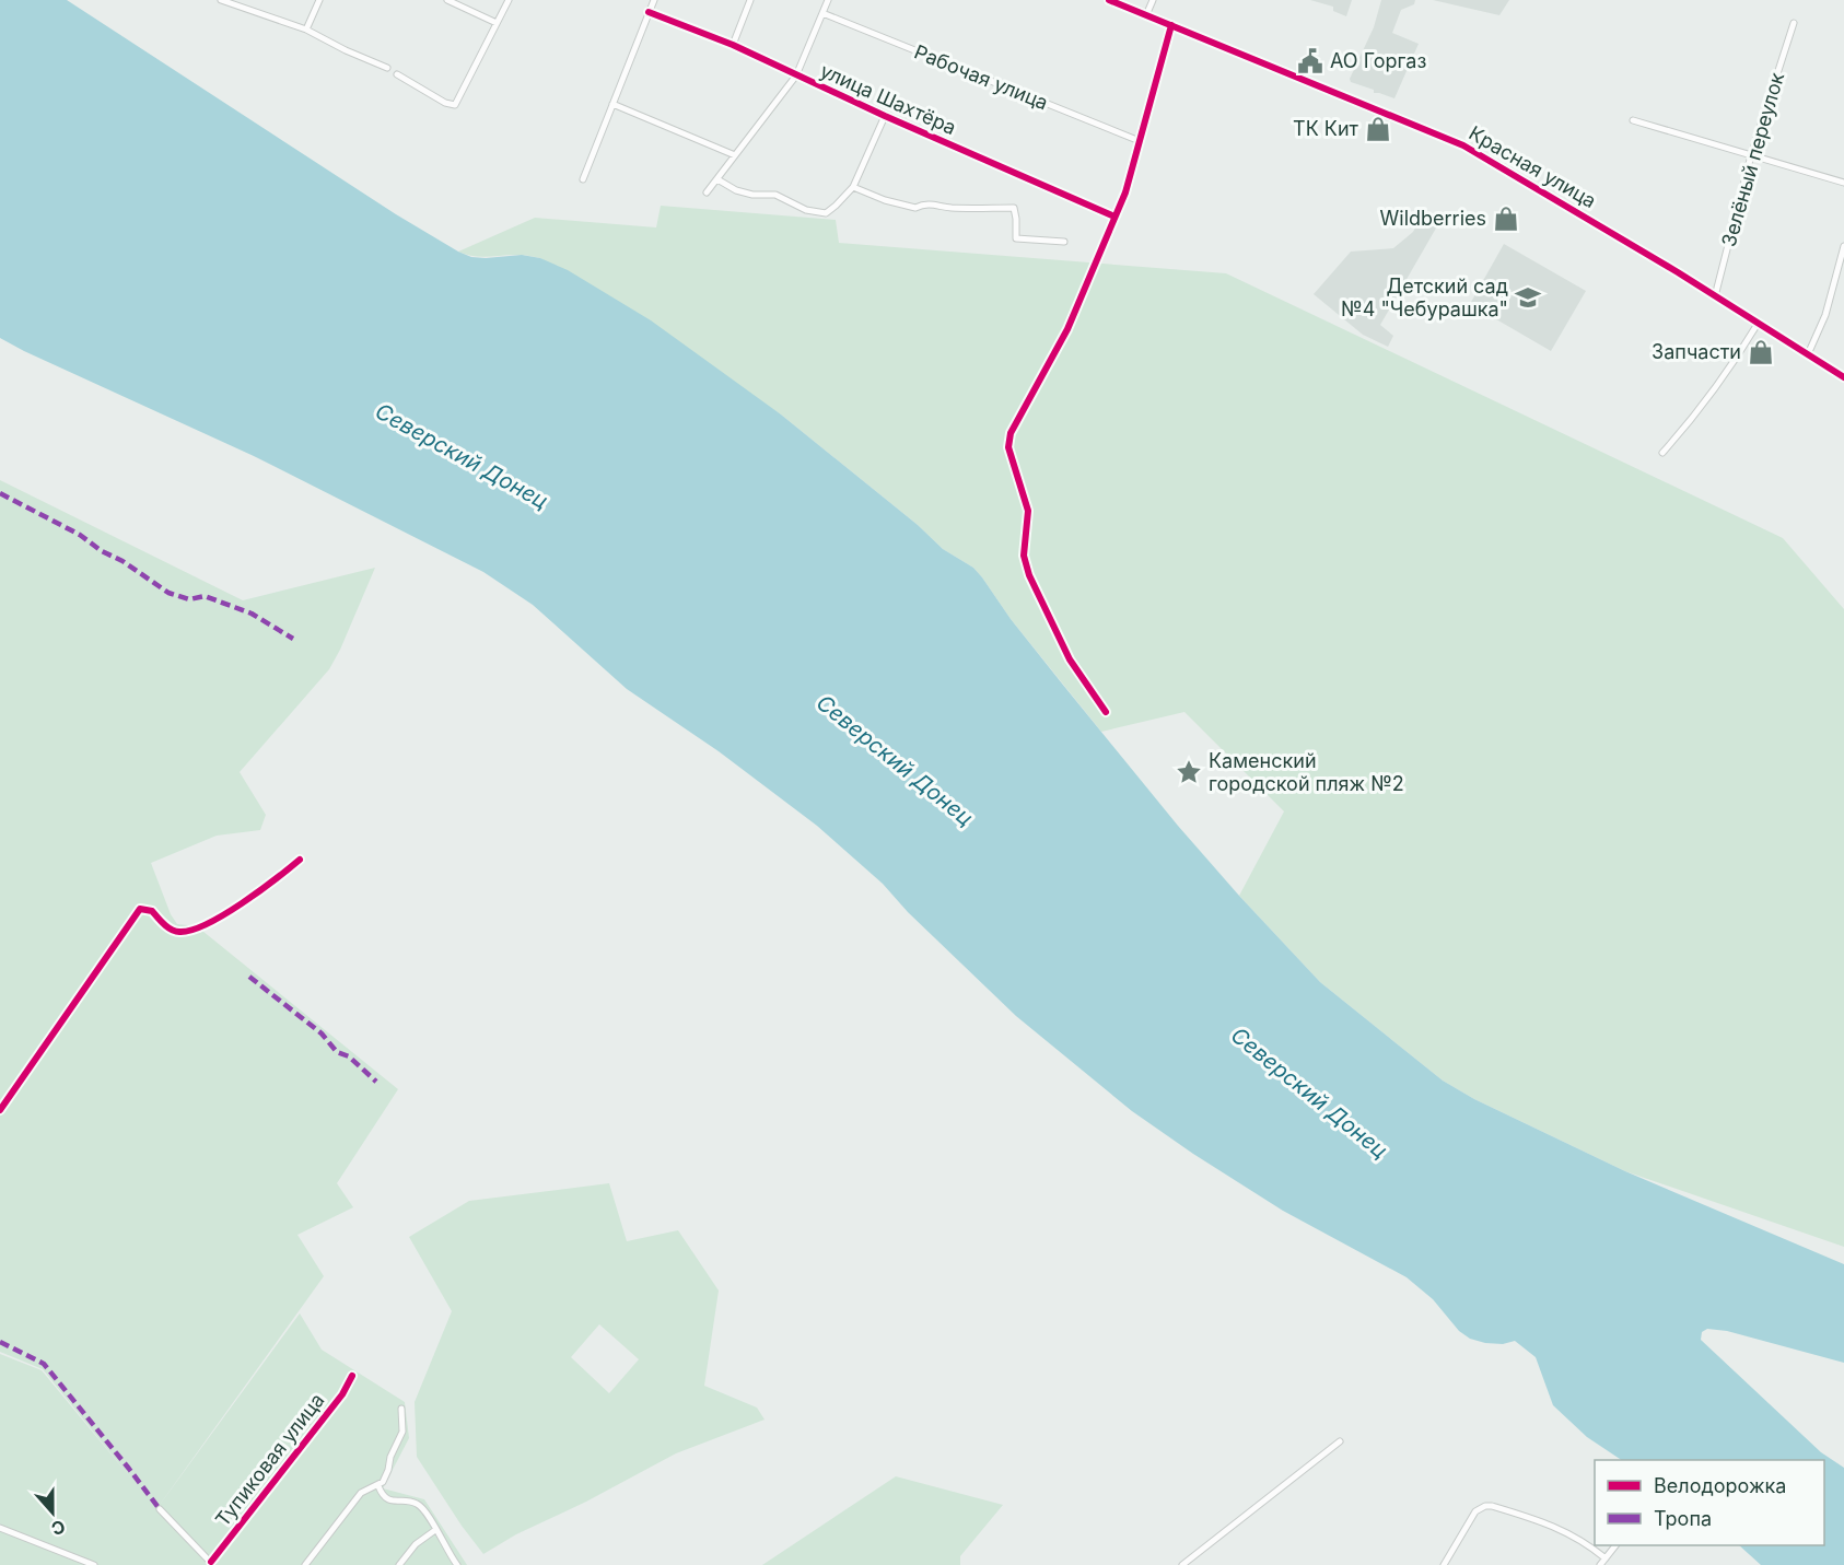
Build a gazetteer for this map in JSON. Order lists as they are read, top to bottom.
{
  "streets": {
    "street": [
      "Рабочая улица",
      "улица Шахтёра",
      "Зелёный переулок",
      "Красная улица",
      "Тупиковая улица"
    ]
  },
  "crossings": [
    ["Зелёный переулок", "Красная улица"]
  ],
  "water": ["Северский Донец"],
  "places": {
    "public building": ["АО Горгаз"],
    "shop": ["ТК Кит", "Wildberries", "Запчасти"],
    "school or university": ["Детский сад №4 \"Чебурашка\""],
    "place": ["Каменский городской пляж №2"]
  },
  "legend": ["Велодорожка", "Тропа"],
  "north": "bottom"
}
